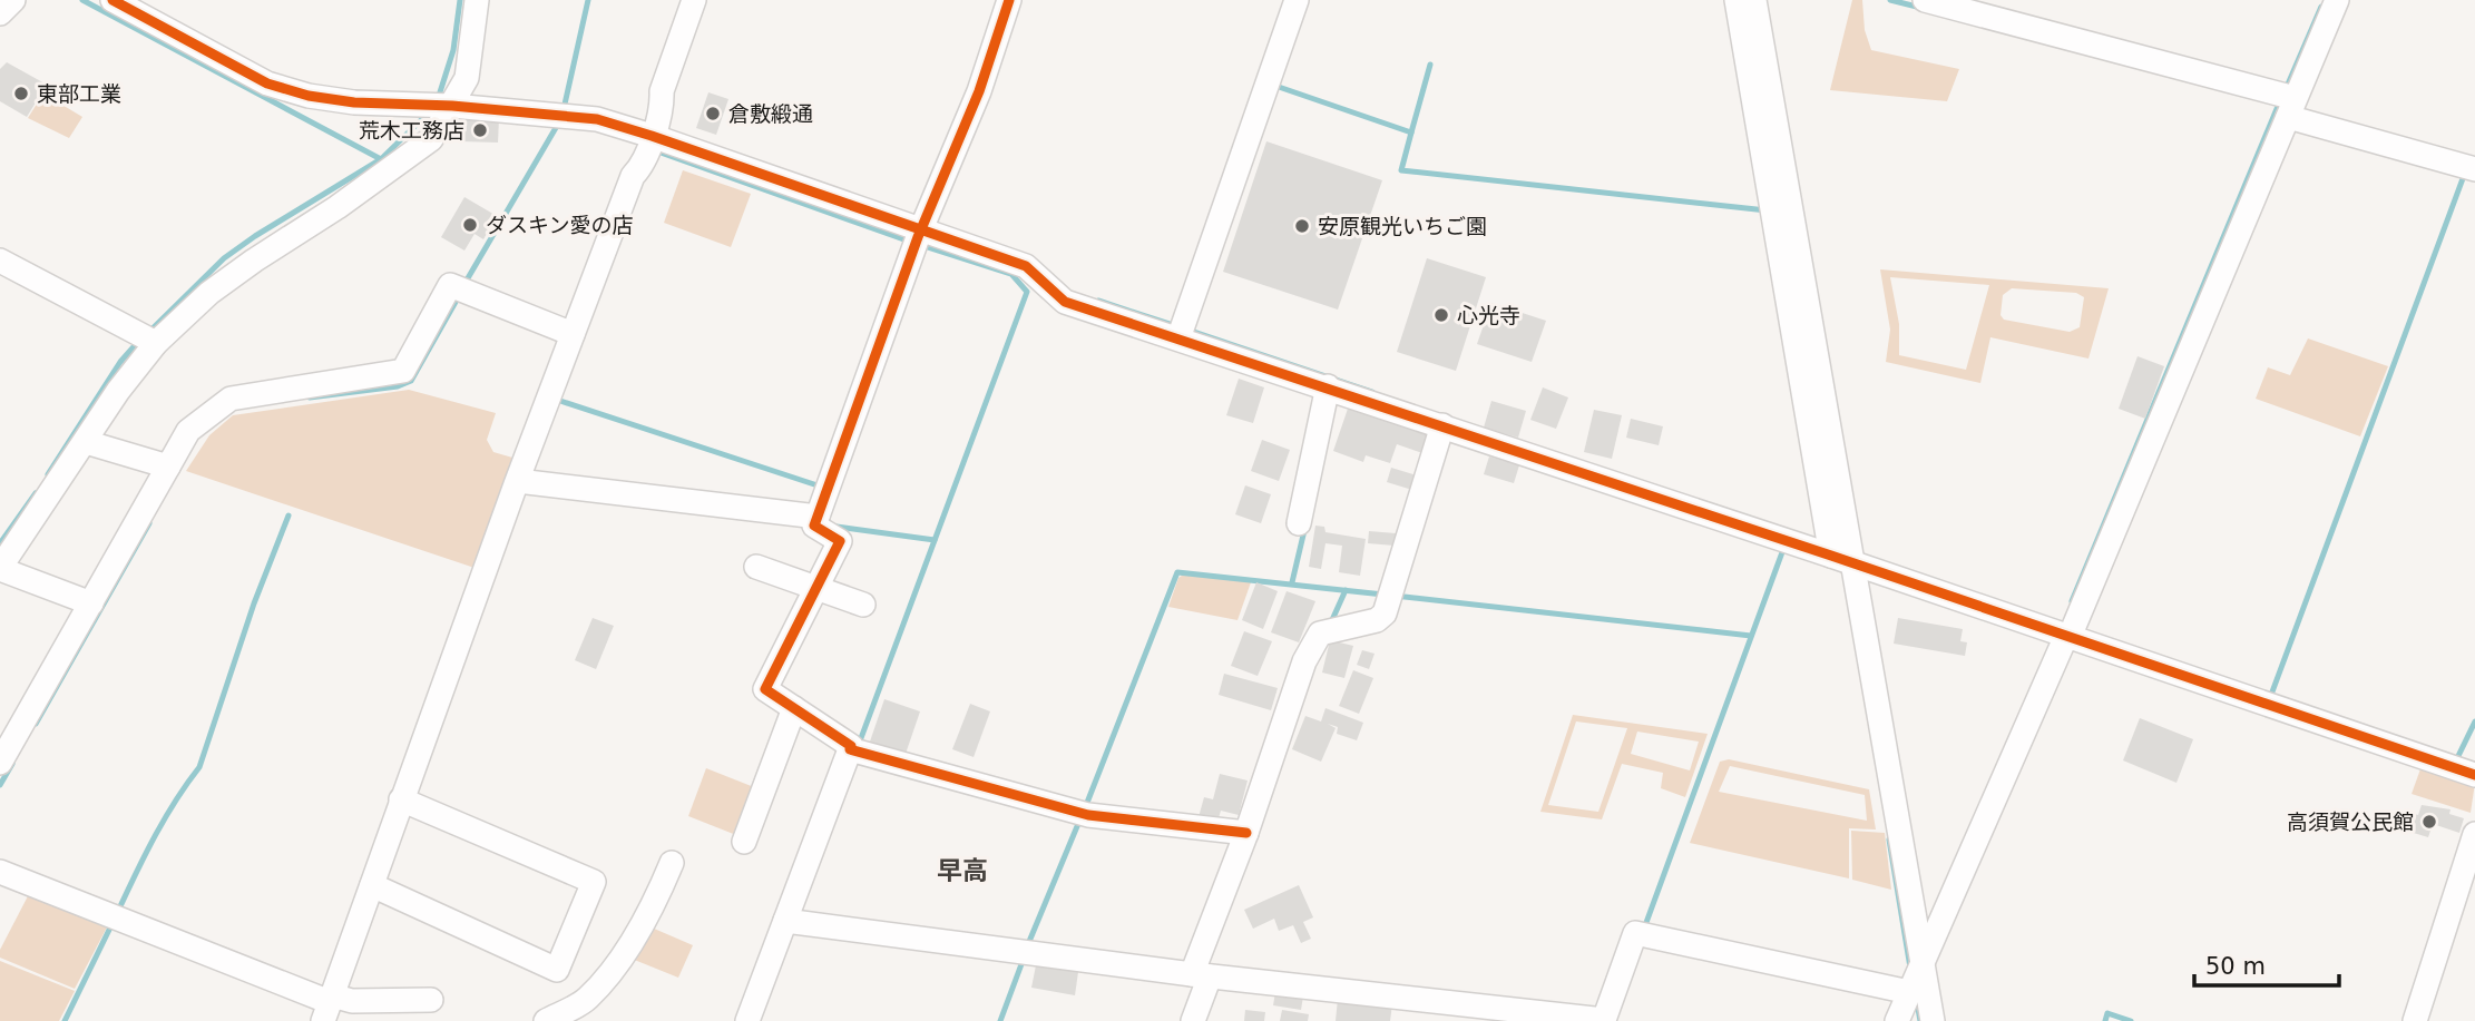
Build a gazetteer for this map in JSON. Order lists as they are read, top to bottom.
{
  "districts": ["早高"],
  "places": [
    "東部工業",
    "倉敷緞通",
    "荒木工務店",
    "ダスキン愛の店",
    "安原観光いちご園",
    "心光寺",
    "高須賀公民館"
  ],
  "scale_bar": "50 m"
}
